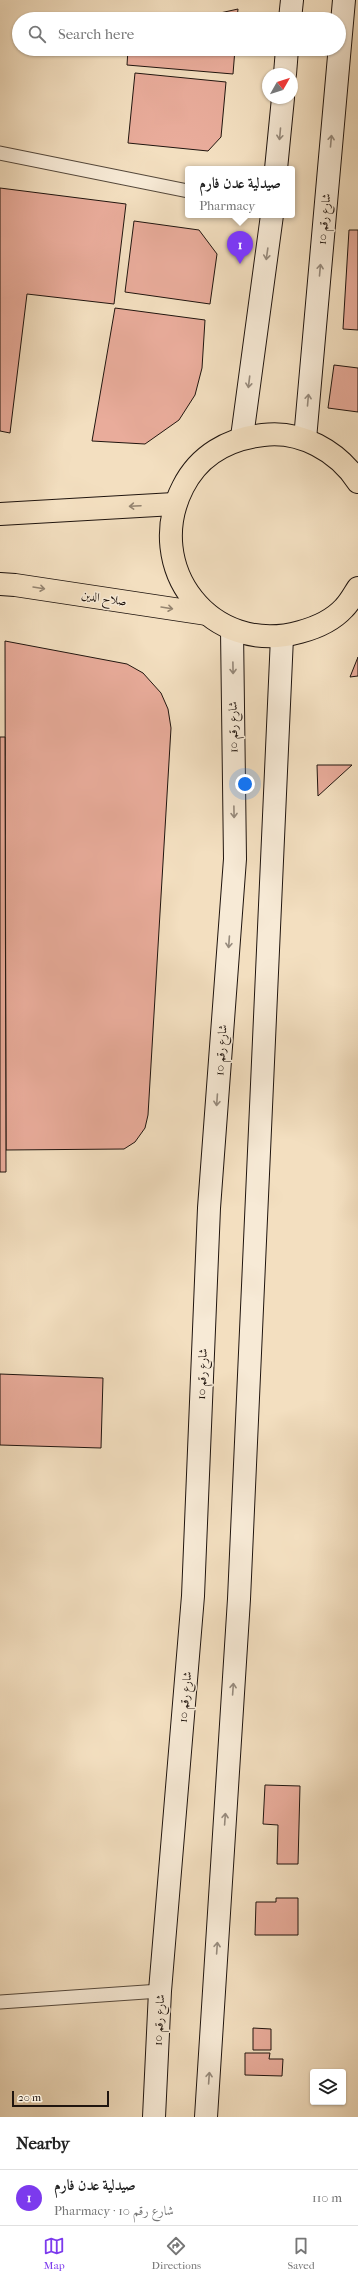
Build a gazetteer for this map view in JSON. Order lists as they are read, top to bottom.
{
  "streets": {
    "highway": ["صلاح الدين"],
    "main road": ["شارع رقم 10"]
  },
  "scale_bar": "20 m",
  "north": "top right",
  "page": {
    "search": "Search here",
    "popup": ["صيدلية عدن فارم", "Pharmacy"],
    "pins": "1",
    "scale": "20 m",
    "heading": "Nearby",
    "list": [
      {
        "mark": "1",
        "name": "صيدلية عدن فارم",
        "note": "Pharmacy · شارع رقم 10",
        "value": "110 m"
      }
    ],
    "nav": ["Map", "Directions", "Saved"]
  }
}
